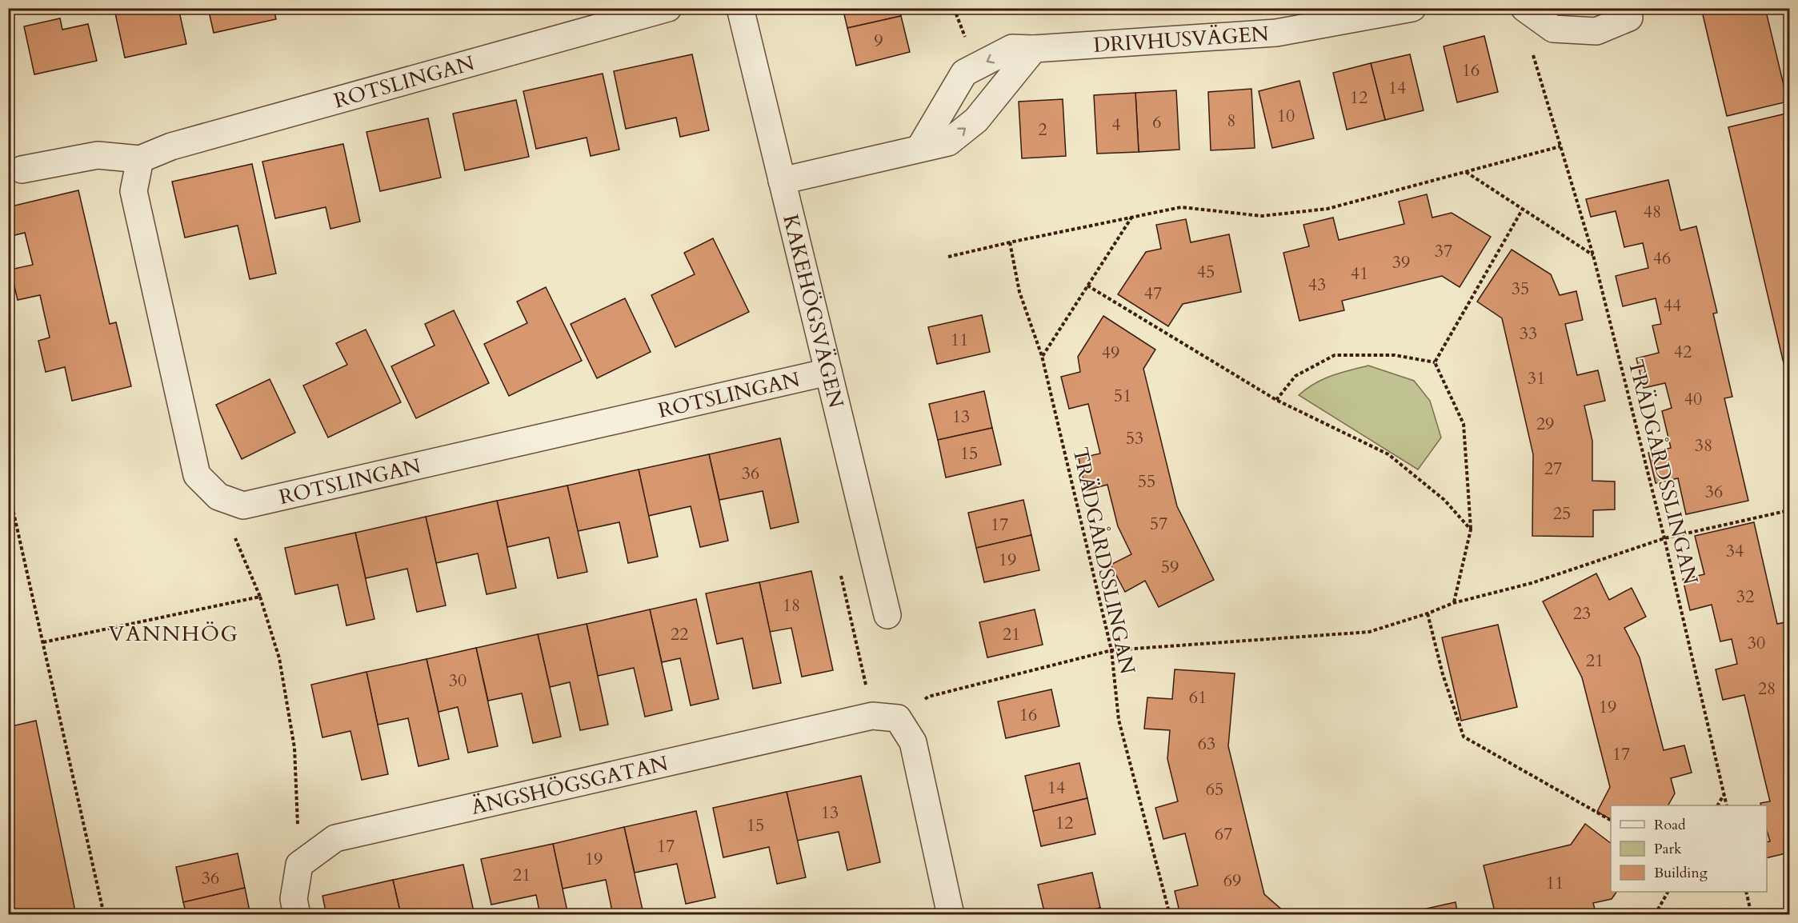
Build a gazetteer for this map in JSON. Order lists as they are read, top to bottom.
{
  "streets": {
    "street": [
      "DRIVHUSVÄGEN",
      "ROTSLINGAN",
      "KAKEHÖGSVÄGEN",
      "ÄNGSHÖGSGATAN"
    ],
    "path": ["TRÄDGÅRDSSLINGAN"]
  },
  "crossings": [
    ["ROTSLINGAN", "KAKEHÖGSVÄGEN"]
  ],
  "districts": ["VANNHÖG"],
  "house_numbers": [
    "9",
    "16",
    "14",
    "12",
    "10",
    "8",
    "6",
    "4",
    "2",
    "48",
    "37",
    "46",
    "39",
    "45",
    "41",
    "43",
    "35",
    "47",
    "44",
    "33",
    "11",
    "42",
    "49",
    "31",
    "51",
    "40",
    "13",
    "29",
    "53",
    "38",
    "15",
    "27",
    "36",
    "55",
    "36",
    "25",
    "57",
    "17",
    "34",
    "19",
    "59",
    "32",
    "18",
    "23",
    "22",
    "21",
    "30",
    "21",
    "30",
    "28",
    "61",
    "19",
    "16",
    "63",
    "17",
    "14",
    "65",
    "13",
    "12",
    "15",
    "67",
    "17",
    "19",
    "21",
    "36",
    "69",
    "11"
  ],
  "legend": ["Road", "Park", "Building"]
}
